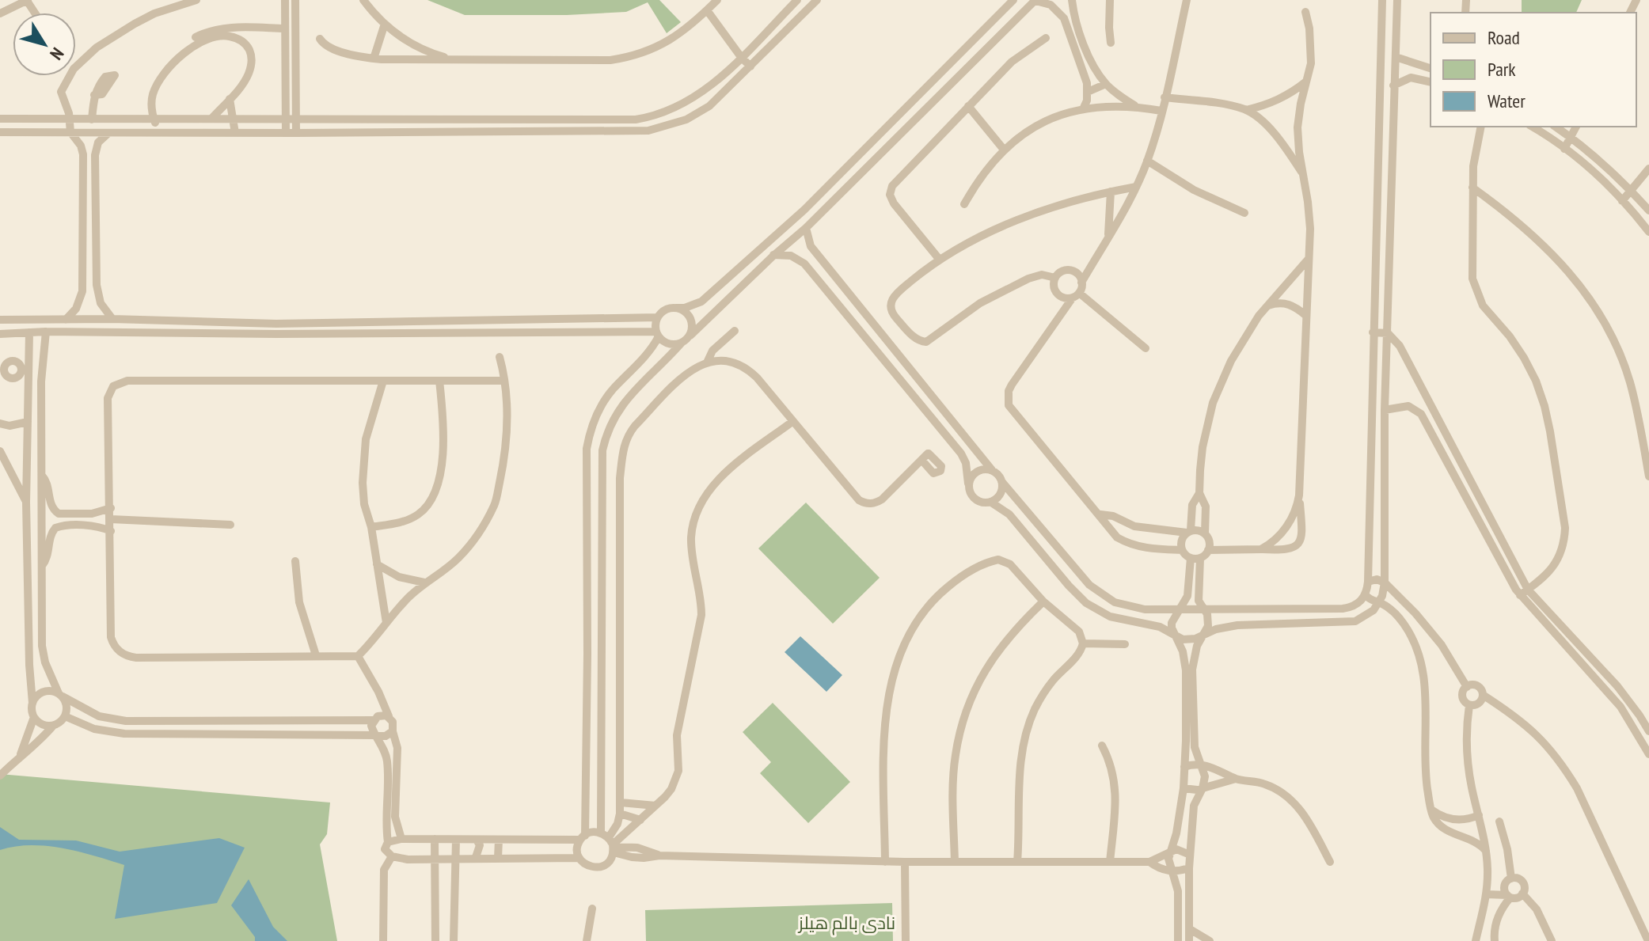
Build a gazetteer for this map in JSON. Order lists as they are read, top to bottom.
{
  "parks": ["نادى بالم هيلز"],
  "legend": ["Road", "Park", "Water"],
  "north": "bottom right"
}
